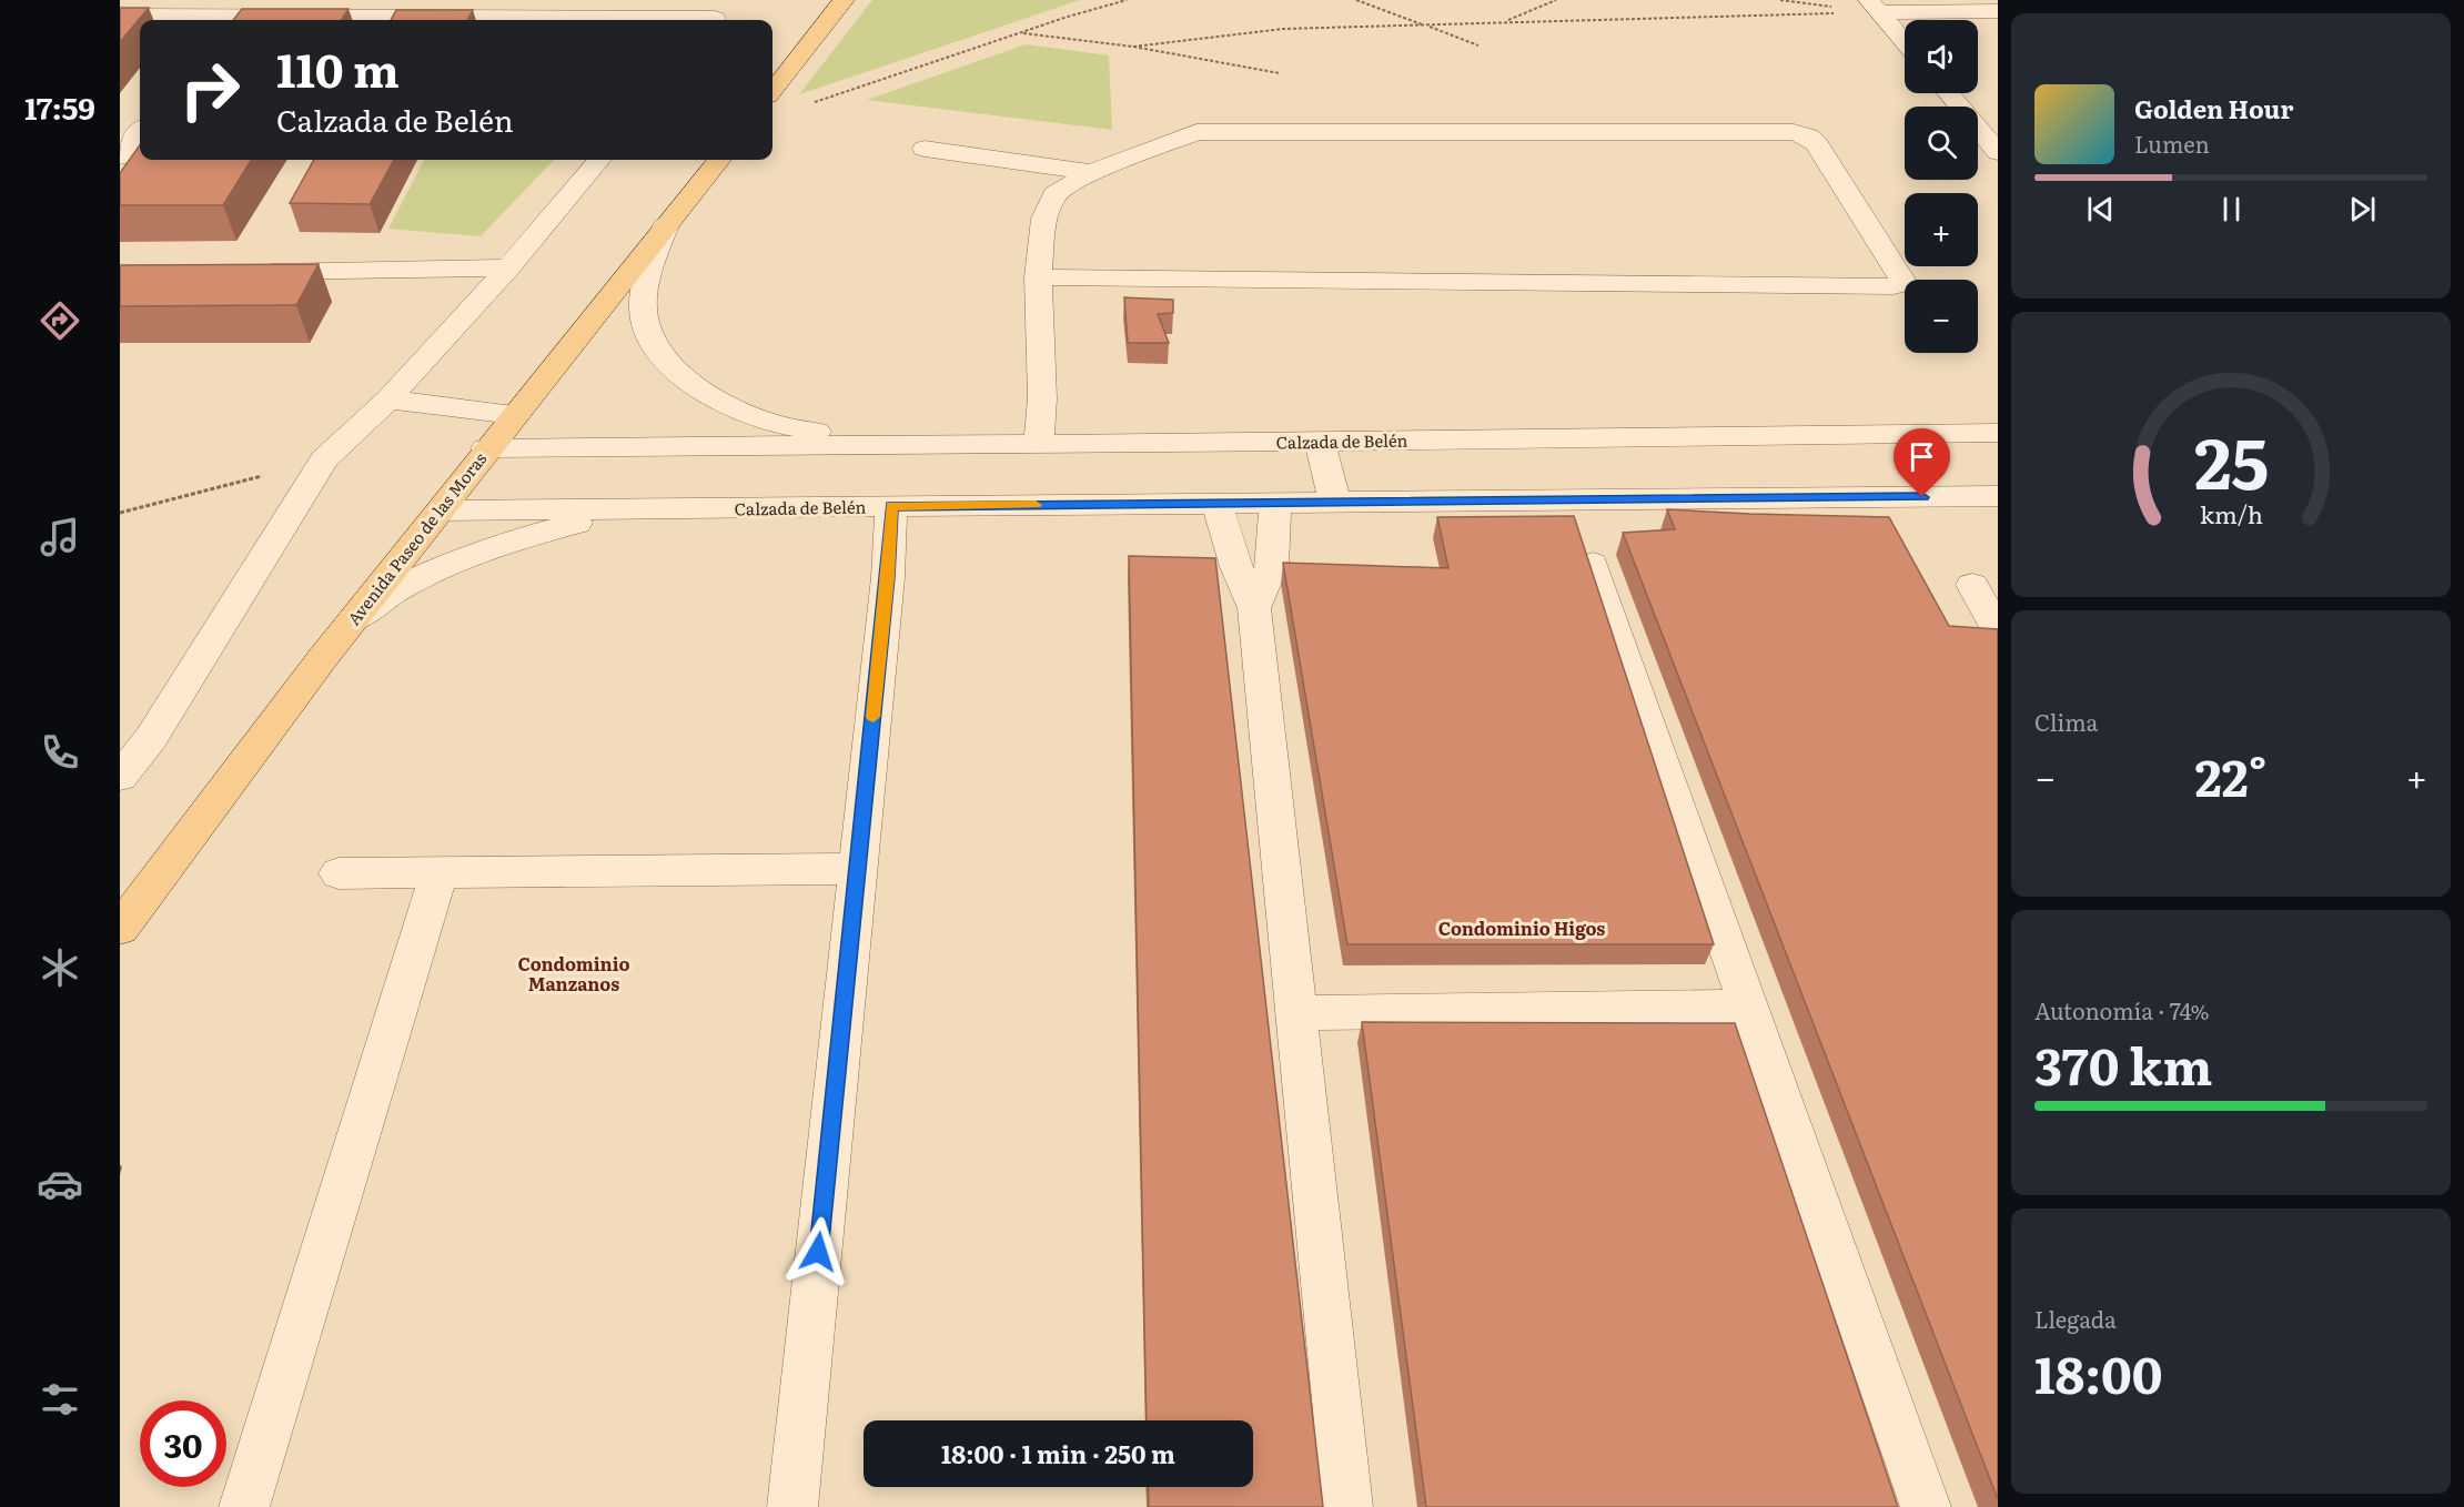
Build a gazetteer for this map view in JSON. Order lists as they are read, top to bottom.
{
  "streets": {
    "main road": ["Avenida Paseo de las Moras"],
    "street": ["Calzada de Belén"]
  },
  "crossings": [
    ["Calzada de Belén", "Avenida Paseo de las Moras"]
  ],
  "districts": ["Condominio Higos", "Condominio Manzanos"],
  "page": {
    "tabs": "17:59",
    "map_buttons": ["+", "−"],
    "turn": ["110 m", "Calzada de Belén"],
    "song": ["Golden Hour", "Lumen"],
    "tile": [
      "Clima",
      ["Autonomía · 74%", "370 km"],
      ["Llegada", "18:00"]
    ],
    "heat": ["−", "22°", "+"],
    "limit": "30",
    "trip": "18:00 · 1 min · 250 m",
    "gauge": ["25", "km/h"]
  }
}
